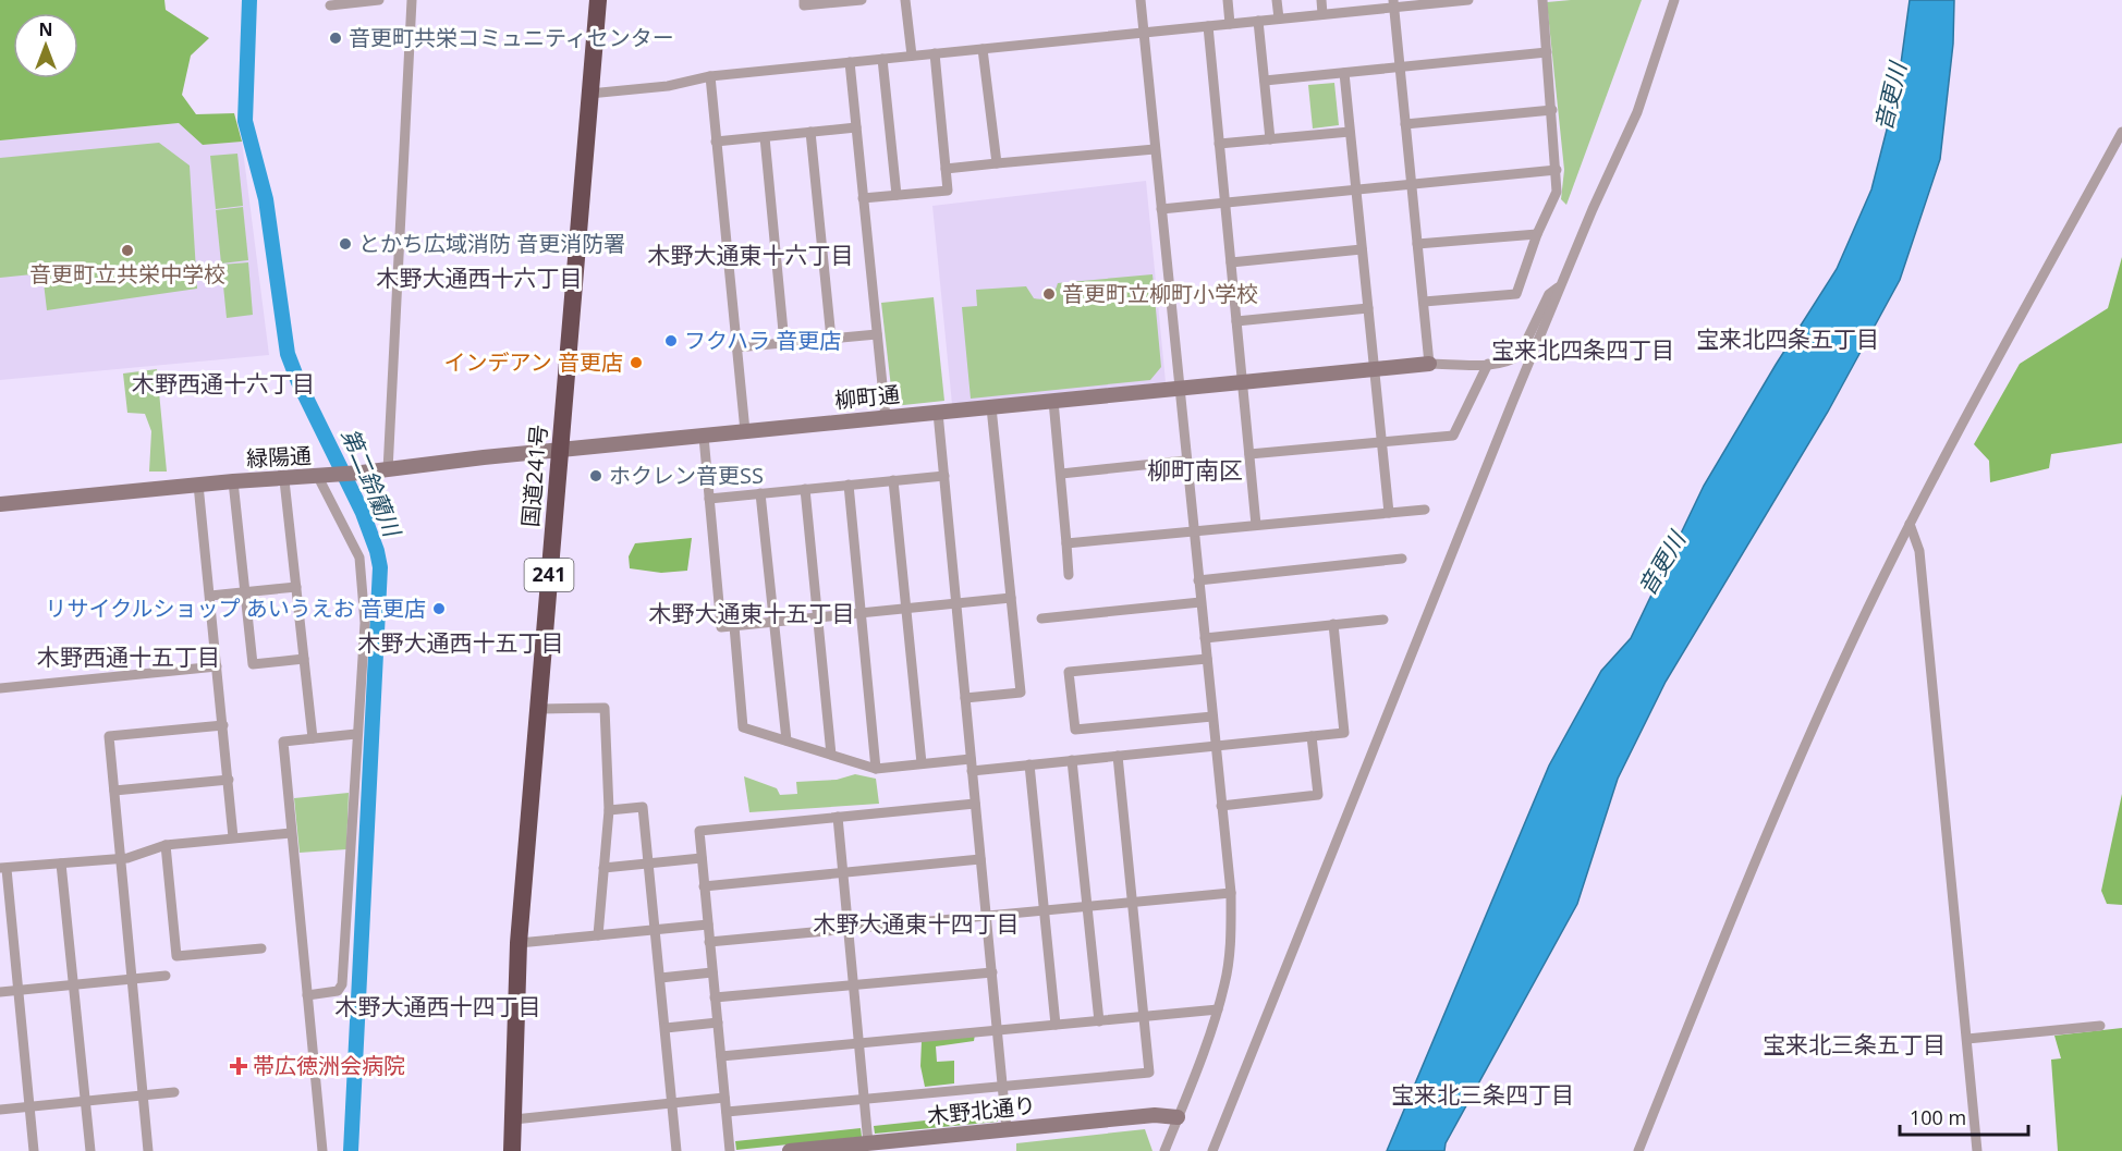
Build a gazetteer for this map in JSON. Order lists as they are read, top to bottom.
{
  "streets": {
    "highway": ["国道241号", "241"],
    "street": ["柳町通", "緑陽通", "木野北通り"]
  },
  "crossings": [
    ["柳町通", "緑陽通"],
    ["柳町通", "国道241号"],
    ["緑陽通", "国道241号"]
  ],
  "districts": [
    "木野大通東十六丁目",
    "木野大通西十六丁目",
    "宝来北四条五丁目",
    "宝来北四条四丁目",
    "木野西通十六丁目",
    "柳町南区",
    "木野大通東十五丁目",
    "木野大通西十五丁目",
    "木野西通十五丁目",
    "木野大通東十四丁目",
    "木野大通西十四丁目",
    "宝来北三条五丁目",
    "宝来北三条四丁目"
  ],
  "water": ["音更川", "第二鈴蘭川"],
  "places": {
    "other": [
      "音更町共栄コミュニティセンター",
      "とかち広域消防 音更消防署",
      "音更町立共栄中学校",
      "音更町立柳町小学校",
      "フクハラ 音更店",
      "インデアン 音更店",
      "ホクレン音更SS",
      "リサイクルショップ あいうえお 音更店"
    ],
    "health": ["帯広徳洲会病院"]
  },
  "scale_bar": "100 m",
  "north": "top"
}
